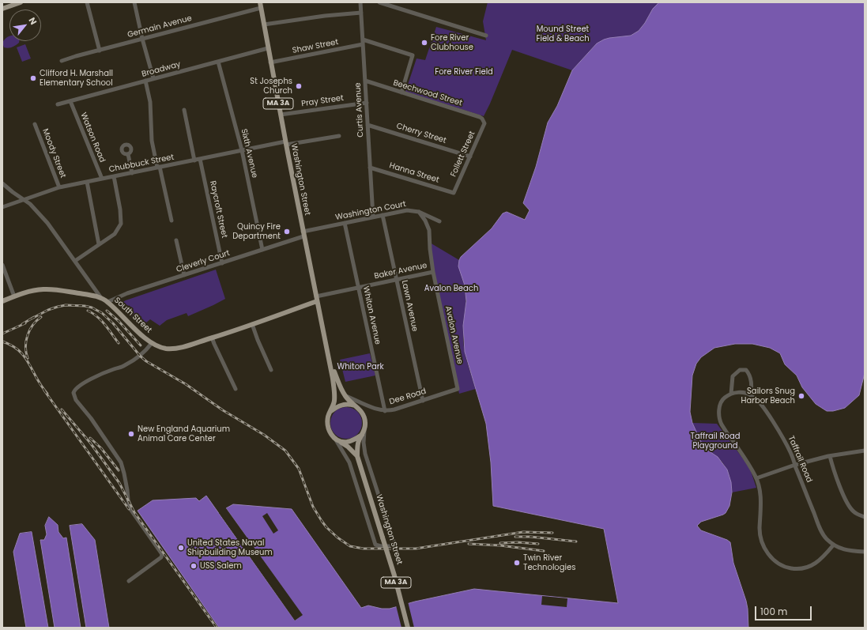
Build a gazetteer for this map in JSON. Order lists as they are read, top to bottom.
{
  "streets": {
    "main road": ["MA 3A", "Washington Street", "South Street"],
    "street": [
      "Germain Avenue",
      "Shaw Street",
      "Broadway",
      "Beechwood Street",
      "Pray Street",
      "Curtis Avenue",
      "Cherry Street",
      "Watson Road",
      "Moody Street",
      "Sixth Avenue",
      "Follett Street",
      "Chubbuck Street",
      "Hanna Street",
      "Raycroft Street",
      "Washington Court",
      "Cleverly Court",
      "Baker Avenue",
      "Lawn Avenue",
      "Whiton Avenue",
      "Avalon Avenue",
      "Dee Road",
      "Taffrail Road"
    ]
  },
  "crossings": [
    ["Germain Avenue", "Washington Street"],
    ["Shaw Street", "Curtis Avenue"],
    ["Shaw Street", "Washington Street"],
    ["Broadway", "Watson Road"],
    ["Broadway", "Sixth Avenue"],
    ["Broadway", "Washington Street"],
    ["Beechwood Street", "Curtis Avenue"],
    ["Beechwood Street", "Follett Street"],
    ["Pray Street", "Curtis Avenue"],
    ["Pray Street", "Washington Street"],
    ["MA 3A", "Washington Street"],
    ["Curtis Avenue", "Cherry Street"],
    ["Curtis Avenue", "Hanna Street"],
    ["Curtis Avenue", "Washington Court"],
    ["Cherry Street", "Follett Street"],
    ["Watson Road", "Chubbuck Street"],
    ["Moody Street", "Chubbuck Street"],
    ["Sixth Avenue", "Chubbuck Street"],
    ["Sixth Avenue", "Cleverly Court"],
    ["Follett Street", "Hanna Street"],
    ["Chubbuck Street", "Washington Street"],
    ["Chubbuck Street", "Raycroft Street"],
    ["Chubbuck Street", "South Street"],
    ["Washington Street", "Washington Court"],
    ["Washington Street", "Cleverly Court"],
    ["Washington Street", "Baker Avenue"],
    ["Washington Street", "South Street"],
    ["Washington Street", "Dee Road"],
    ["Raycroft Street", "Cleverly Court"],
    ["Washington Court", "Cleverly Court"],
    ["Washington Court", "Lawn Avenue"],
    ["Washington Court", "Whiton Avenue"],
    ["Washington Court", "Avalon Avenue"],
    ["Cleverly Court", "South Street"],
    ["Baker Avenue", "Lawn Avenue"],
    ["Baker Avenue", "South Street"],
    ["Baker Avenue", "Whiton Avenue"],
    ["Baker Avenue", "Avalon Avenue"],
    ["Lawn Avenue", "Dee Road"],
    ["Whiton Avenue", "Dee Road"],
    ["Avalon Avenue", "Dee Road"]
  ],
  "parks": [
    "Mound Street Field & Beach",
    "Fore River Field",
    "Avalon Beach",
    "Whiton Park",
    "Taffrail Road Playground"
  ],
  "places": [
    "Fore River Clubhouse",
    "Clifford H. Marshall Elementary School",
    "St Josephs Church",
    "Quincy Fire Department",
    "Sailors Snug Harbor Beach",
    "New England Aquarium Animal Care Center",
    "United States Naval Shipbuilding Museum",
    "Twin River Technologies",
    "USS Salem"
  ],
  "scale_bar": "100 m",
  "north": "top right"
}
